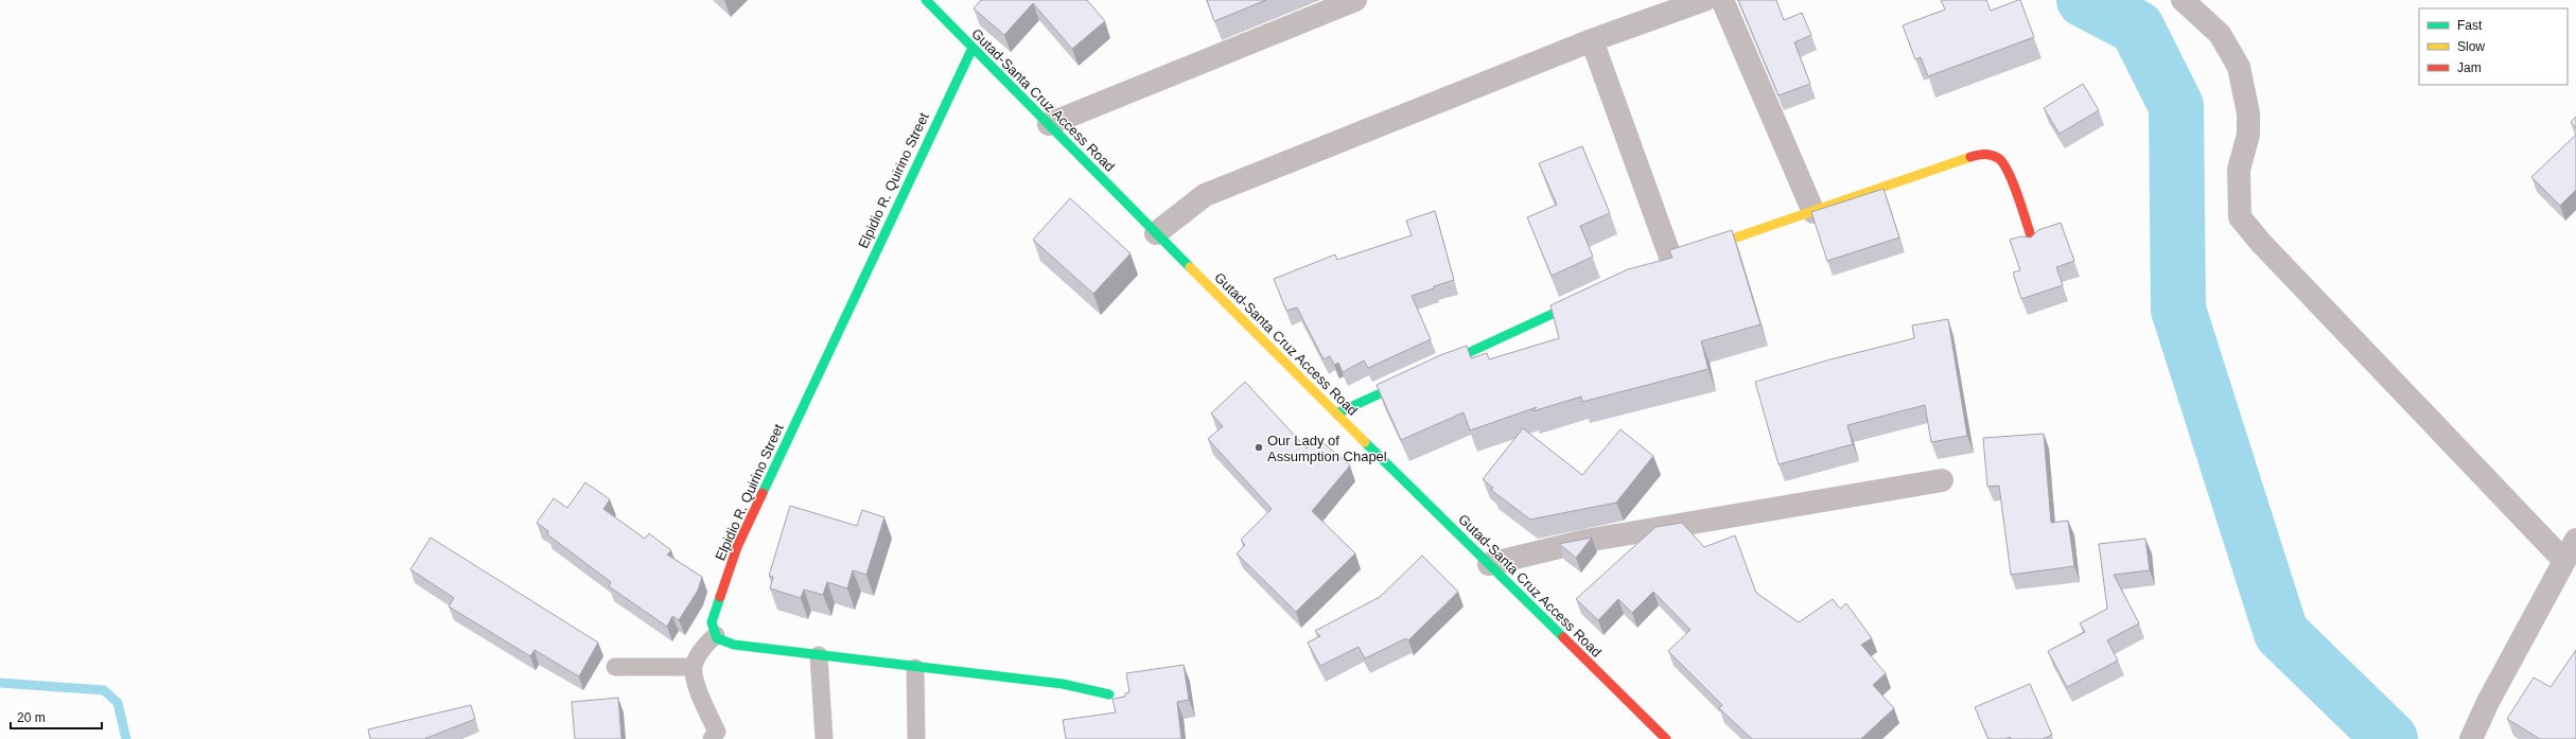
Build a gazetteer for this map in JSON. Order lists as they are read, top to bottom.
{
  "streets": {
    "street": ["Gutad-Santa Cruz Access Road", "Elpidio R. Quirino Street"]
  },
  "crossings": [
    ["Gutad-Santa Cruz Access Road", "Elpidio R. Quirino Street"]
  ],
  "places": ["Our Lady of Assumption Chapel"],
  "legend": ["Fast", "Slow", "Jam"],
  "scale_bar": "20 m"
}
